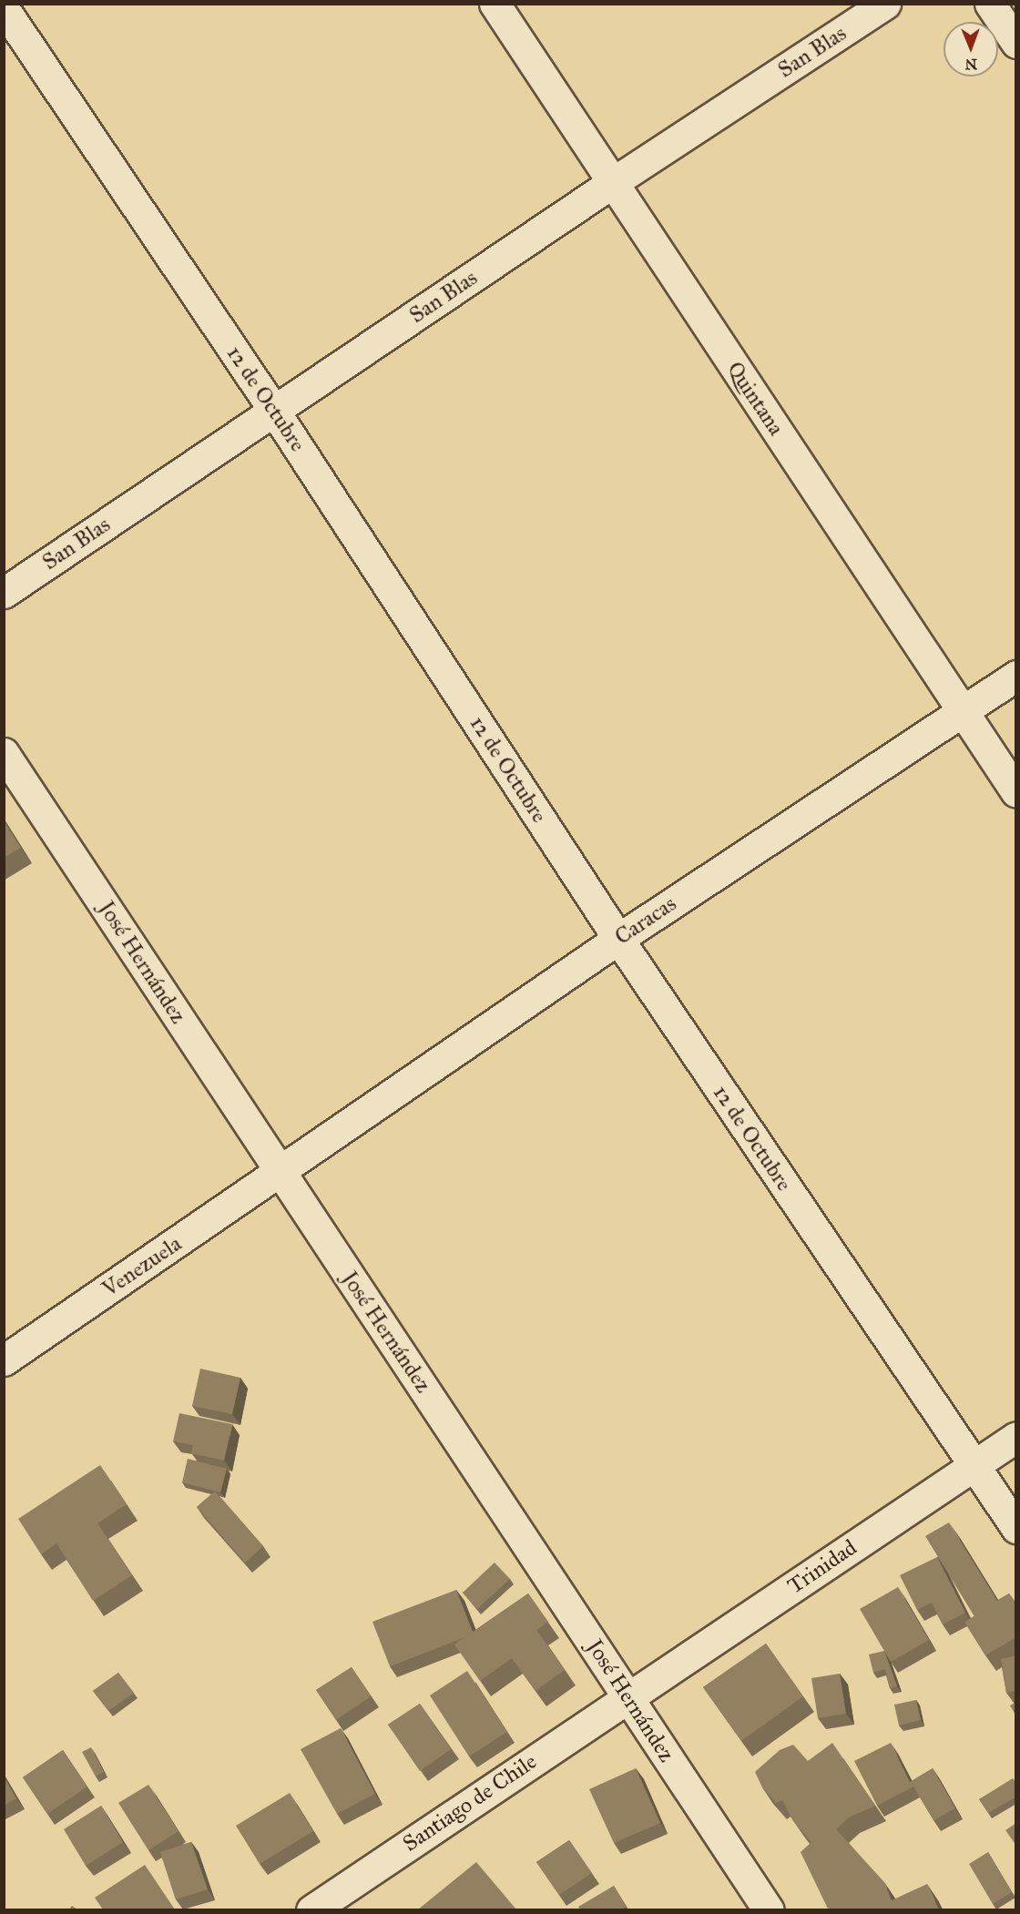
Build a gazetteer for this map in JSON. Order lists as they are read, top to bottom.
{
  "streets": {
    "street": [
      "San Blas",
      "12 de Octubre",
      "Quintana",
      "Caracas",
      "José Hernández",
      "Venezuela",
      "Trinidad",
      "Santiago de Chile"
    ]
  },
  "crossings": [
    ["San Blas", "12 de Octubre"],
    ["San Blas", "Quintana"],
    ["12 de Octubre", "Caracas"],
    ["12 de Octubre", "Trinidad"],
    ["Quintana", "Caracas"],
    ["Caracas", "José Hernández"],
    ["Caracas", "Venezuela"],
    ["José Hernández", "Venezuela"],
    ["José Hernández", "Trinidad"],
    ["José Hernández", "Santiago de Chile"],
    ["Trinidad", "Santiago de Chile"]
  ],
  "north": "bottom"
}
